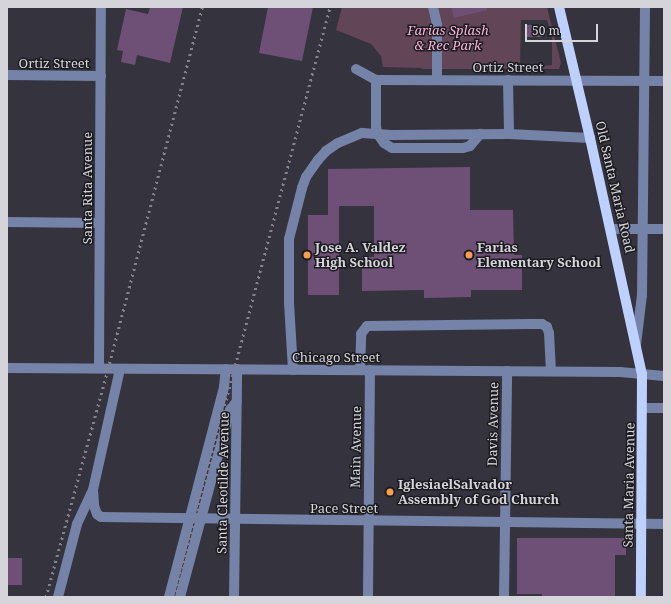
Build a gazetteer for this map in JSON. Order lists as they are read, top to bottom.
{
  "streets": {
    "main road": ["Old Santa Maria Road", "Santa Maria Avenue"],
    "street": [
      "Ortiz Street",
      "Santa Rita Avenue",
      "Chicago Street",
      "Davis Avenue",
      "Main Avenue",
      "Santa Cleotilde Avenue",
      "Pace Street"
    ]
  },
  "crossings": [
    ["Ortiz Street", "Old Santa Maria Road"],
    ["Ortiz Street", "Santa Rita Avenue"],
    ["Old Santa Maria Road", "Chicago Street"],
    ["Old Santa Maria Road", "Santa Maria Avenue"],
    ["Santa Rita Avenue", "Chicago Street"],
    ["Chicago Street", "Davis Avenue"],
    ["Chicago Street", "Main Avenue"],
    ["Chicago Street", "Santa Cleotilde Avenue"],
    ["Chicago Street", "Santa Maria Avenue"],
    ["Davis Avenue", "Pace Street"],
    ["Main Avenue", "Pace Street"],
    ["Santa Cleotilde Avenue", "Pace Street"],
    ["Santa Maria Avenue", "Pace Street"]
  ],
  "parks": ["Farias Splash & Rec Park"],
  "places": ["Jose A. Valdez High School", "Farias Elementary School", "IglesiaelSalvador Assembly of God Church"],
  "scale_bar": "50 m"
}
